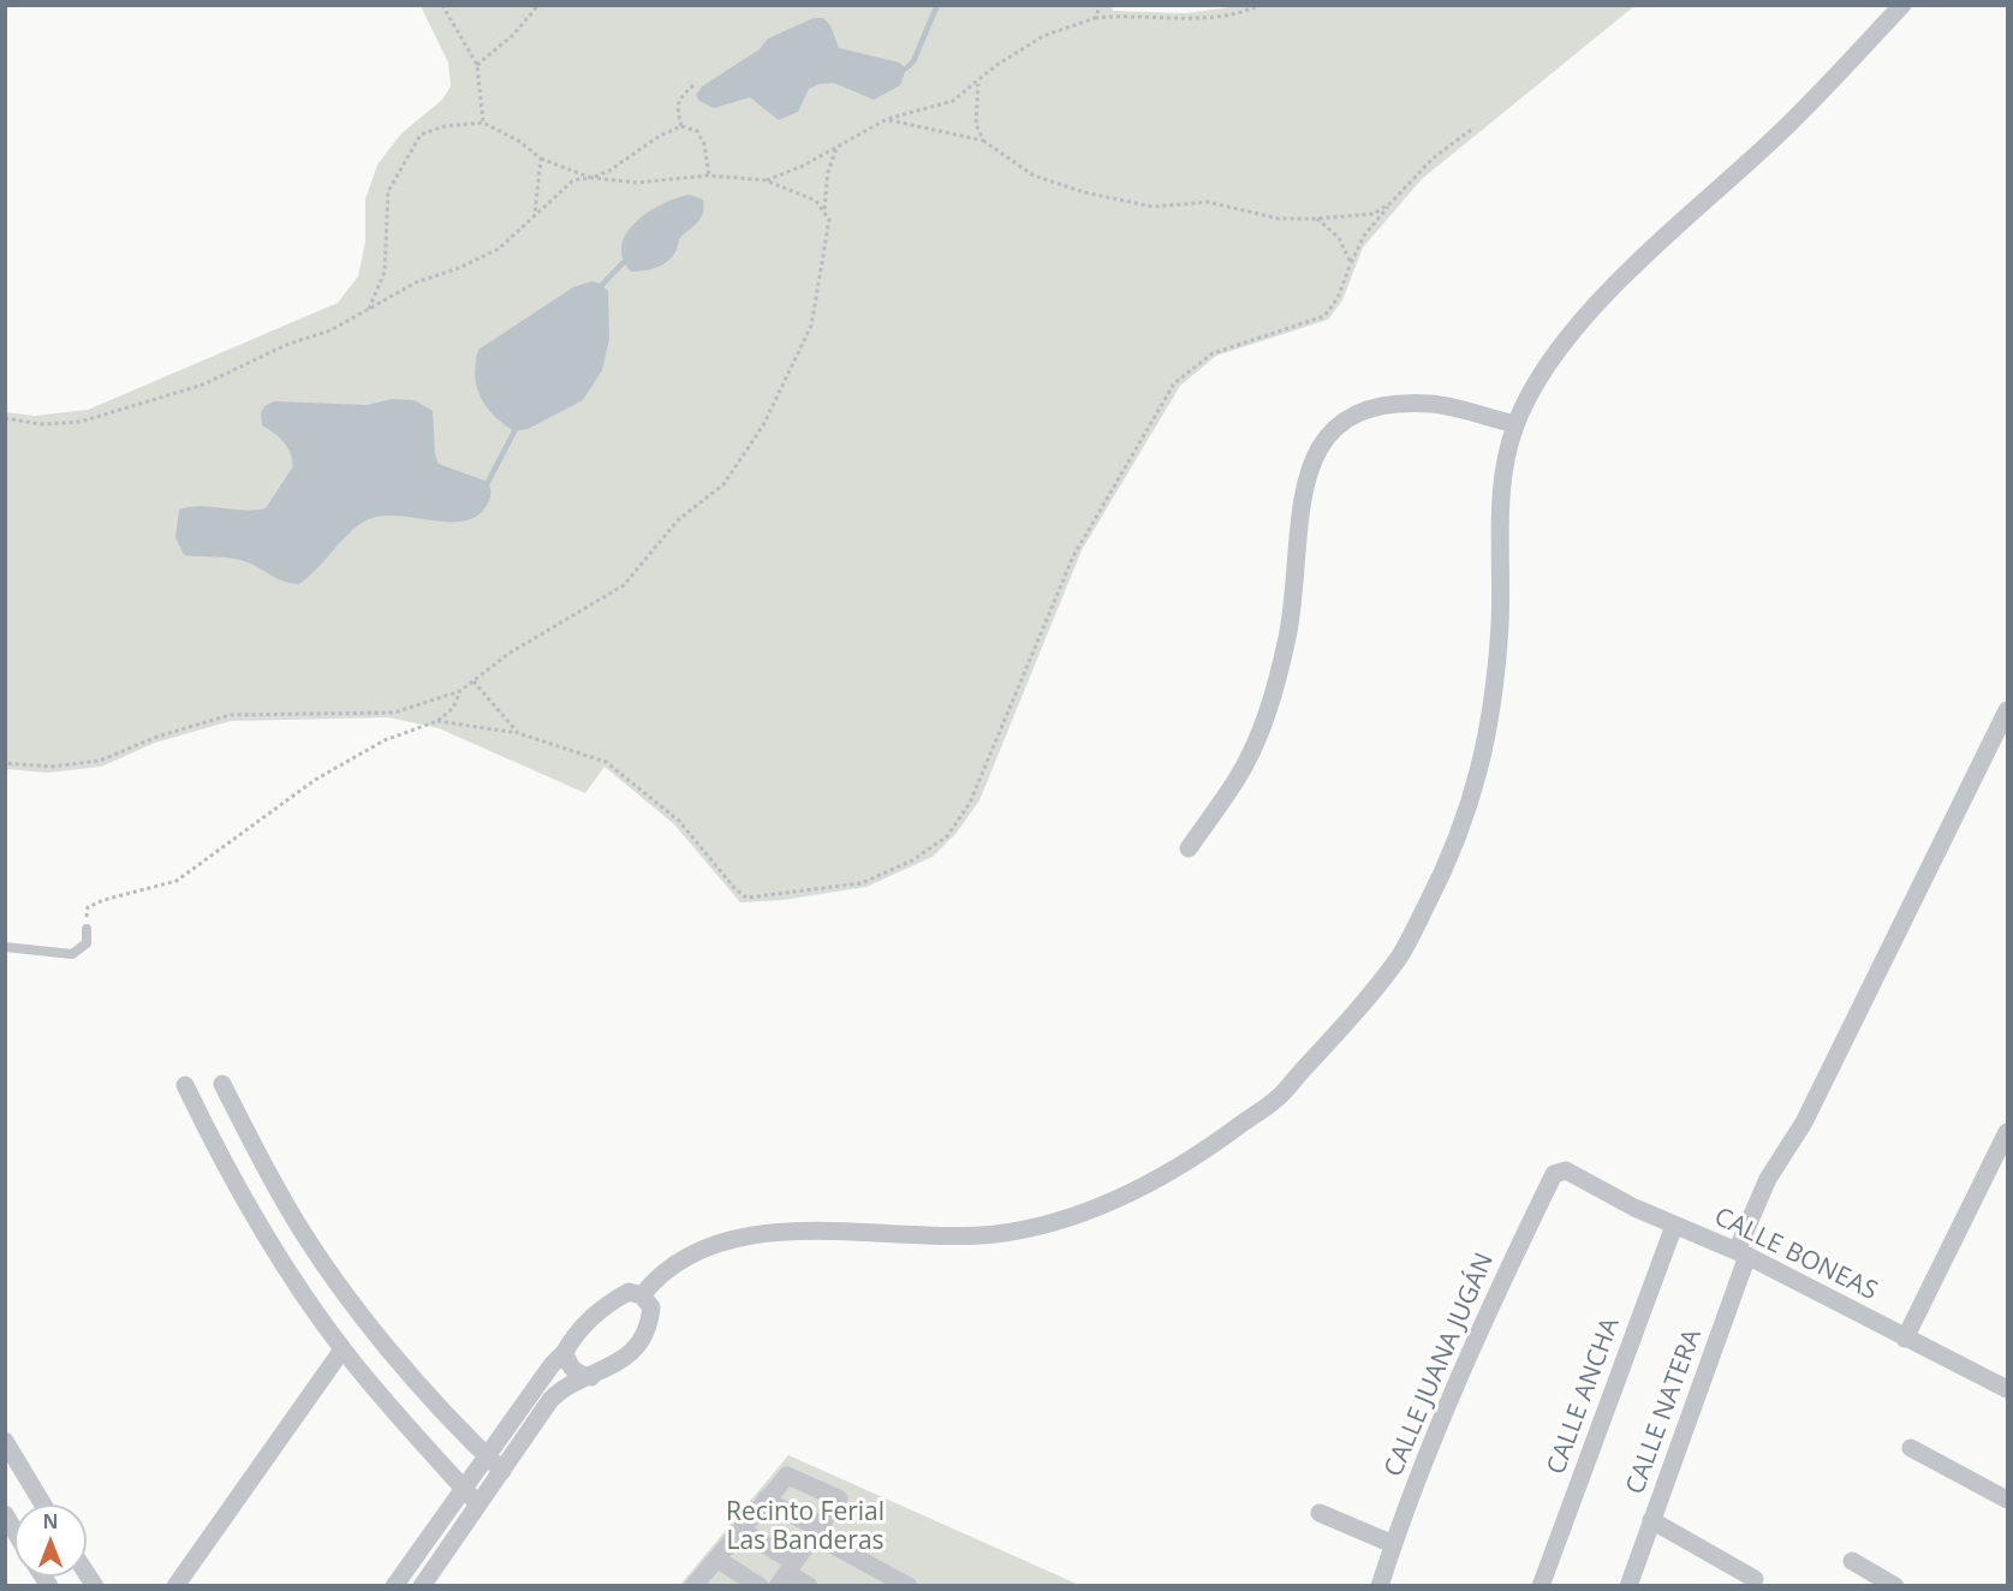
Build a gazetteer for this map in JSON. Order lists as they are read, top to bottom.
{
  "streets": {
    "street": [
      "CALLE BONEAS",
      "CALLE JUANA JUGÁN",
      "CALLE ANCHA",
      "CALLE NATERA"
    ]
  },
  "crossings": [
    ["CALLE BONEAS", "CALLE JUANA JUGÁN"],
    ["CALLE BONEAS", "CALLE ANCHA"],
    ["CALLE BONEAS", "CALLE NATERA"]
  ],
  "parks": ["Recinto Ferial Las Banderas"],
  "north": "top"
}
